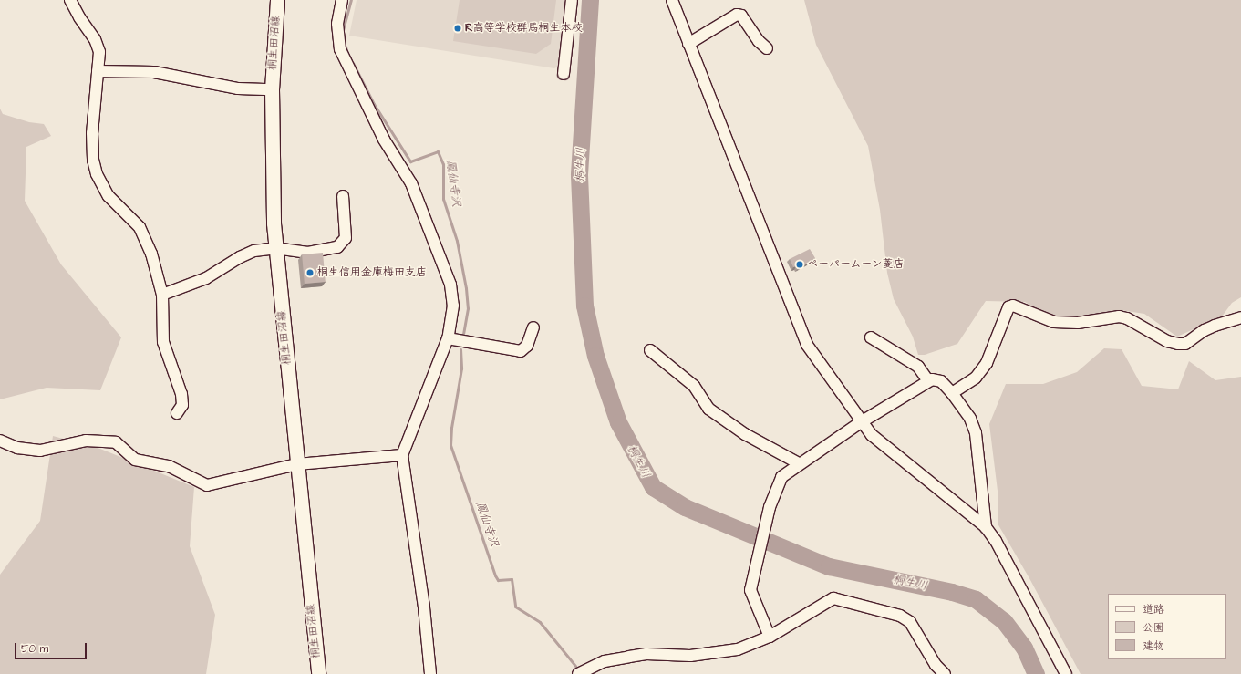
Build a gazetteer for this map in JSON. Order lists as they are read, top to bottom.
{
  "streets": {
    "main road": ["桐生田沼線"]
  },
  "water": ["桐生川", "鳳仙寺沢"],
  "places": ["R高等学校群馬桐生本校", "ペーパームーン菱店", "桐生信用金庫梅田支店"],
  "legend": ["道路", "公園", "建物"],
  "scale_bar": "50 m"
}
